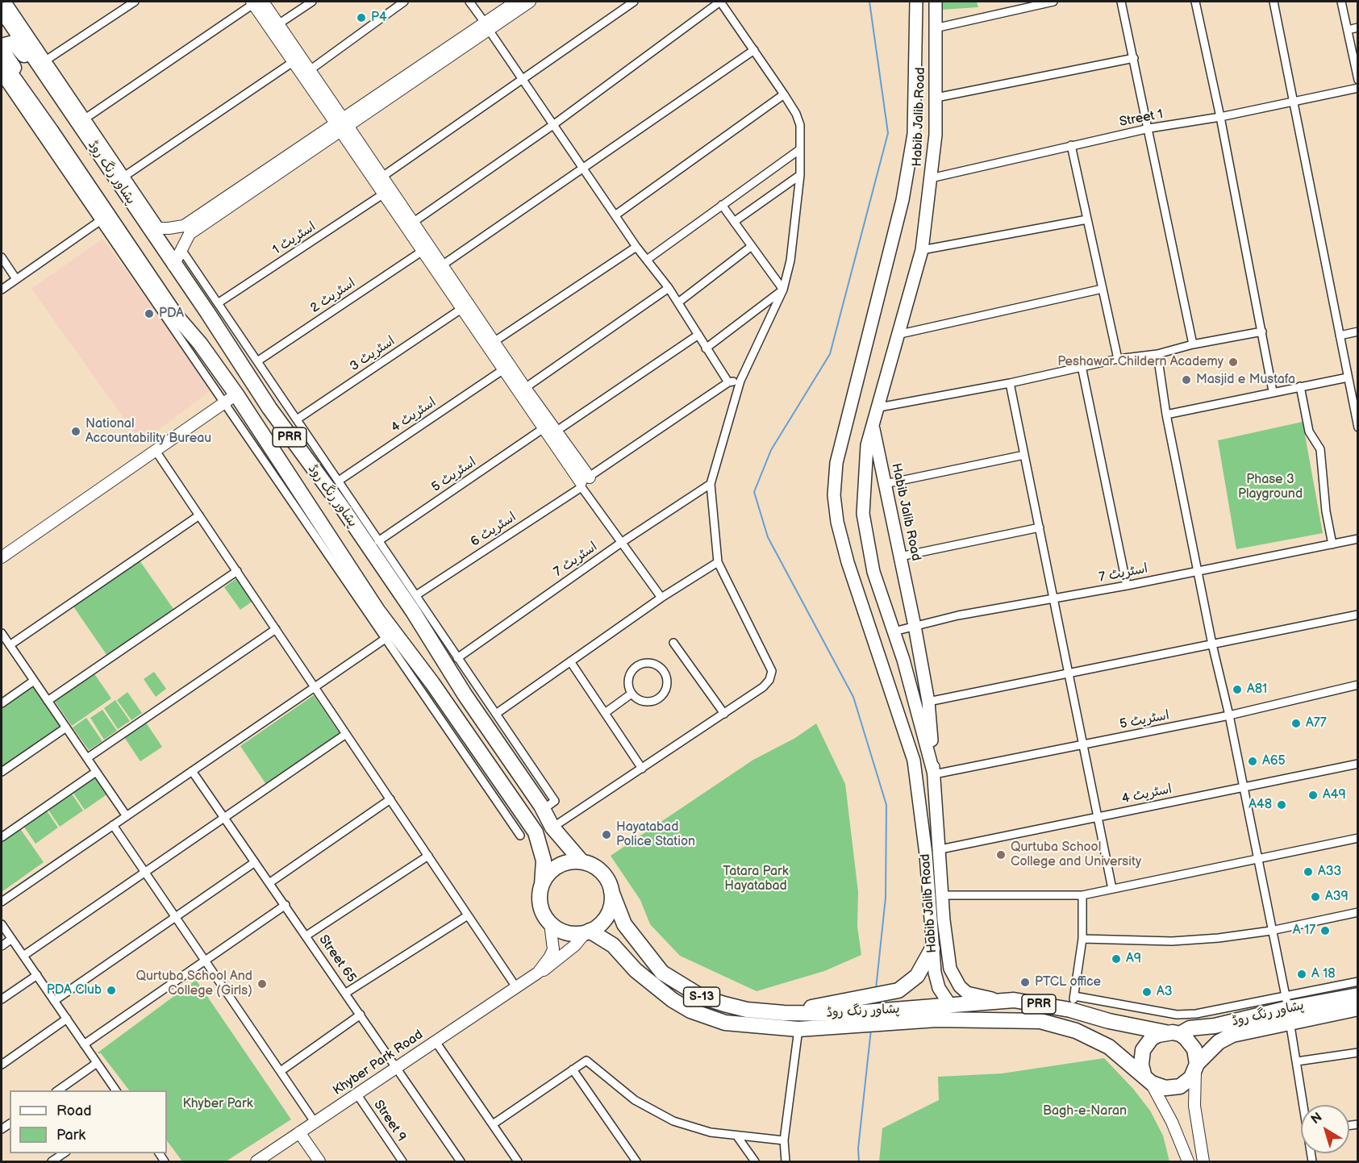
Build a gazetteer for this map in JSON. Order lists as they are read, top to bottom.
{
  "streets": {
    "highway": ["پشاور رنگ روڈ", "PRR", "S-13"],
    "main road": ["Habib Jalib Road"],
    "street": [
      "Street 1",
      "اسٹریٹ 1",
      "اسٹریٹ 2",
      "اسٹریٹ 3",
      "اسٹریٹ 4",
      "اسٹریٹ 5",
      "اسٹریٹ 6",
      "اسٹریٹ 7",
      "Street 65",
      "Khyber Park Road",
      "Street 9"
    ]
  },
  "crossings": [
    ["Habib Jalib Road", "Street 1"],
    ["Habib Jalib Road", "پشاور رنگ روڈ"],
    ["Habib Jalib Road", "اسٹریٹ 4"],
    ["Habib Jalib Road", "اسٹریٹ 5"],
    ["Habib Jalib Road", "اسٹریٹ 7"],
    ["Street 65", "Khyber Park Road"],
    ["Khyber Park Road", "Street 9"]
  ],
  "parks": [
    "Phase 3 Playground",
    "Tatara Park Hayatabad",
    "Khyber Park",
    "Bagh-e-Naran"
  ],
  "places": [
    "P4",
    "PDA",
    "Peshawar Childern Academy",
    "Masjid e Mustafa",
    "National Accountability Bureau",
    "A81",
    "A77",
    "A65",
    "A49",
    "A48",
    "Hayatabad Police Station",
    "Qurtuba School College and University",
    "A33",
    "A39",
    "A 17",
    "A9",
    "A 18",
    "PTCL office",
    "Qurtuba School And College (Girls)",
    "PDA Club",
    "A3"
  ],
  "legend": ["Road", "Park"],
  "north": "top left"
}
